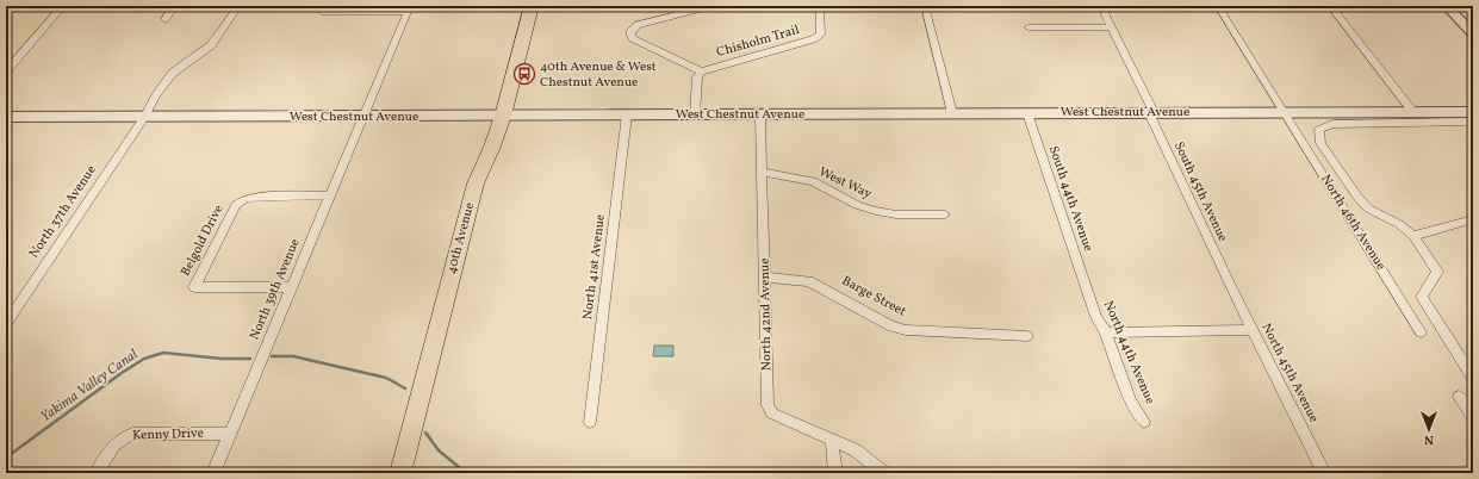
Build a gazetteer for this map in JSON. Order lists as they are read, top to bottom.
{
  "streets": {
    "main road": ["40th Avenue"],
    "street": [
      "Chisholm Trail",
      "West Chestnut Avenue",
      "West Way",
      "South 45th Avenue",
      "South 44th Avenue",
      "North 37th Avenue",
      "North 46th Avenue",
      "Belgold Drive",
      "North 41st Avenue",
      "North 39th Avenue",
      "Barge Street",
      "North 42nd Avenue",
      "North 44th Avenue",
      "North 45th Avenue",
      "Kenny Drive"
    ]
  },
  "crossings": [
    ["West Chestnut Avenue", "South 45th Avenue"],
    ["West Chestnut Avenue", "South 44th Avenue"],
    ["West Chestnut Avenue", "North 37th Avenue"],
    ["West Chestnut Avenue", "North 46th Avenue"],
    ["West Chestnut Avenue", "40th Avenue"],
    ["West Chestnut Avenue", "North 41st Avenue"],
    ["West Chestnut Avenue", "North 39th Avenue"],
    ["West Chestnut Avenue", "North 42nd Avenue"],
    ["West Way", "North 42nd Avenue"],
    ["South 45th Avenue", "North 45th Avenue"],
    ["South 44th Avenue", "North 44th Avenue"],
    ["Belgold Drive", "North 39th Avenue"],
    ["North 39th Avenue", "Kenny Drive"],
    ["Barge Street", "North 42nd Avenue"]
  ],
  "water": ["Yakima Valley Canal"],
  "places": {
    "bus stop": ["40th Avenue & West Chestnut Avenue"]
  },
  "north": "bottom"
}
